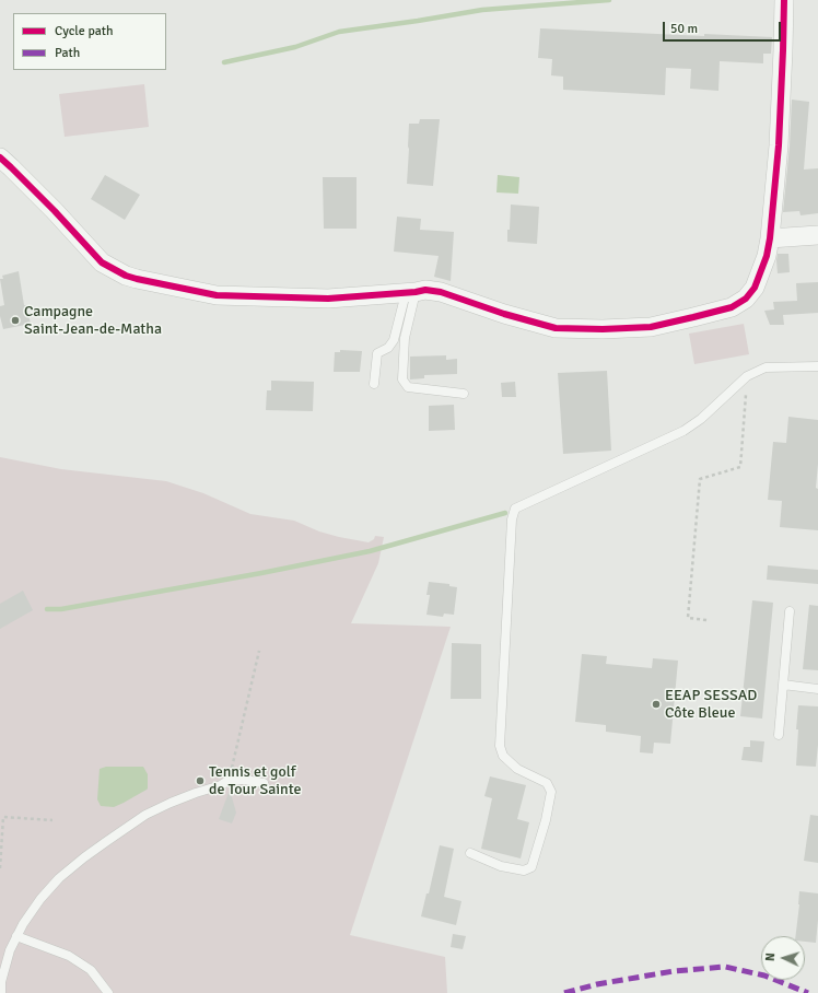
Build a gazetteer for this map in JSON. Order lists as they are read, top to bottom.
{
  "places": ["Campagne Saint-Jean-de-Matha", "EEAP SESSAD Côte Bleue", "Tennis et golf de Tour Sainte"],
  "legend": ["Cycle path", "Path"],
  "scale_bar": "50 m",
  "north": "left"
}
